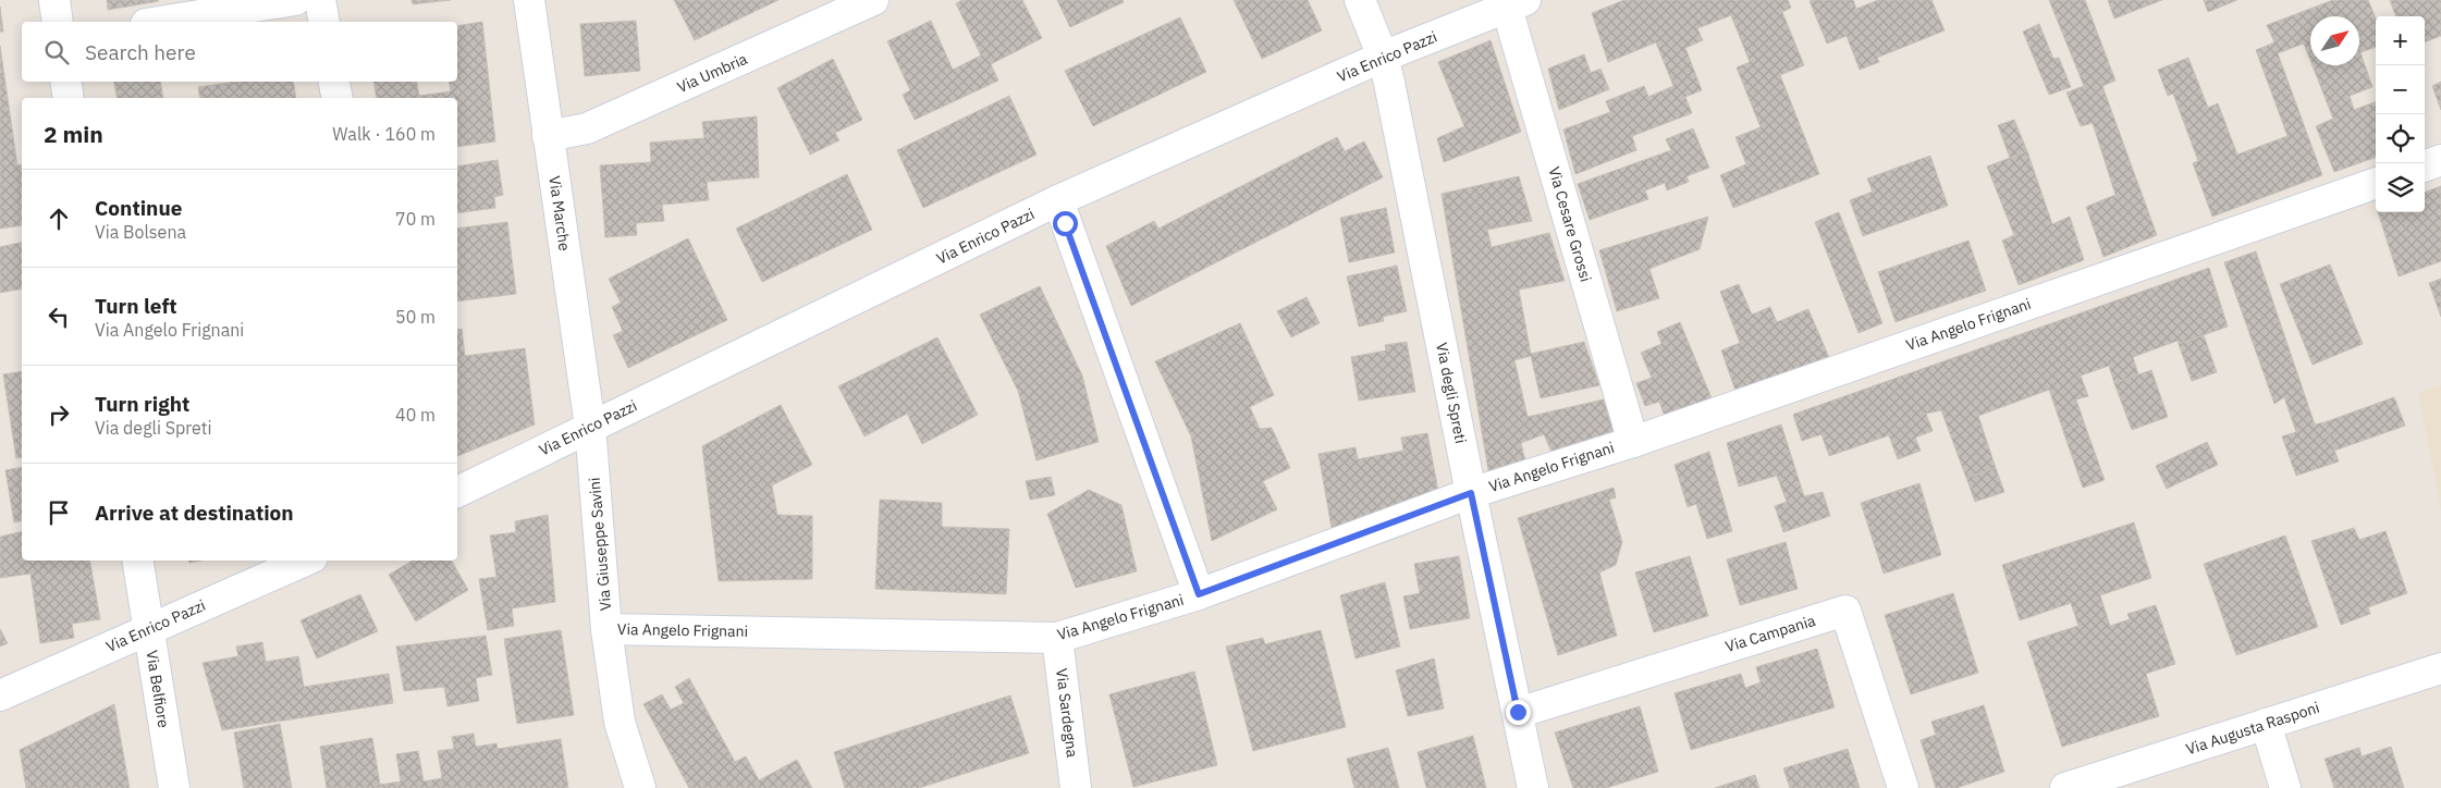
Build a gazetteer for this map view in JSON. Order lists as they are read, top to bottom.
{
  "streets": {
    "street": [
      "Via Enrico Pazzi",
      "Via Umbria",
      "Via Marche",
      "Via Cesare Grossi",
      "Via Angelo Frignani",
      "Via degli Spreti",
      "Via Giuseppe Savini",
      "Via Campania",
      "Via Belfiore",
      "Via Sardegna",
      "Via Augusta Rasponi"
    ]
  },
  "crossings": [
    ["Via Enrico Pazzi", "Via Marche"],
    ["Via Enrico Pazzi", "Via Cesare Grossi"],
    ["Via Enrico Pazzi", "Via degli Spreti"],
    ["Via Enrico Pazzi", "Via Giuseppe Savini"],
    ["Via Enrico Pazzi", "Via Belfiore"],
    ["Via Umbria", "Via Marche"],
    ["Via Marche", "Via Giuseppe Savini"],
    ["Via Cesare Grossi", "Via Angelo Frignani"],
    ["Via Angelo Frignani", "Via degli Spreti"],
    ["Via Angelo Frignani", "Via Giuseppe Savini"],
    ["Via Angelo Frignani", "Via Sardegna"],
    ["Via degli Spreti", "Via Campania"]
  ],
  "north": "top right",
  "page": {
    "map_buttons": ["+", "−"],
    "search": "Search here",
    "heading": ["2 min", "Walk · 160 m"],
    "list": [
      ["Continue", "Via Bolsena", "70 m"],
      ["Turn left", "Via Angelo Frignani", "50 m"],
      ["Turn right", "Via degli Spreti", "40 m"],
      "Arrive at destination"
    ]
  }
}
